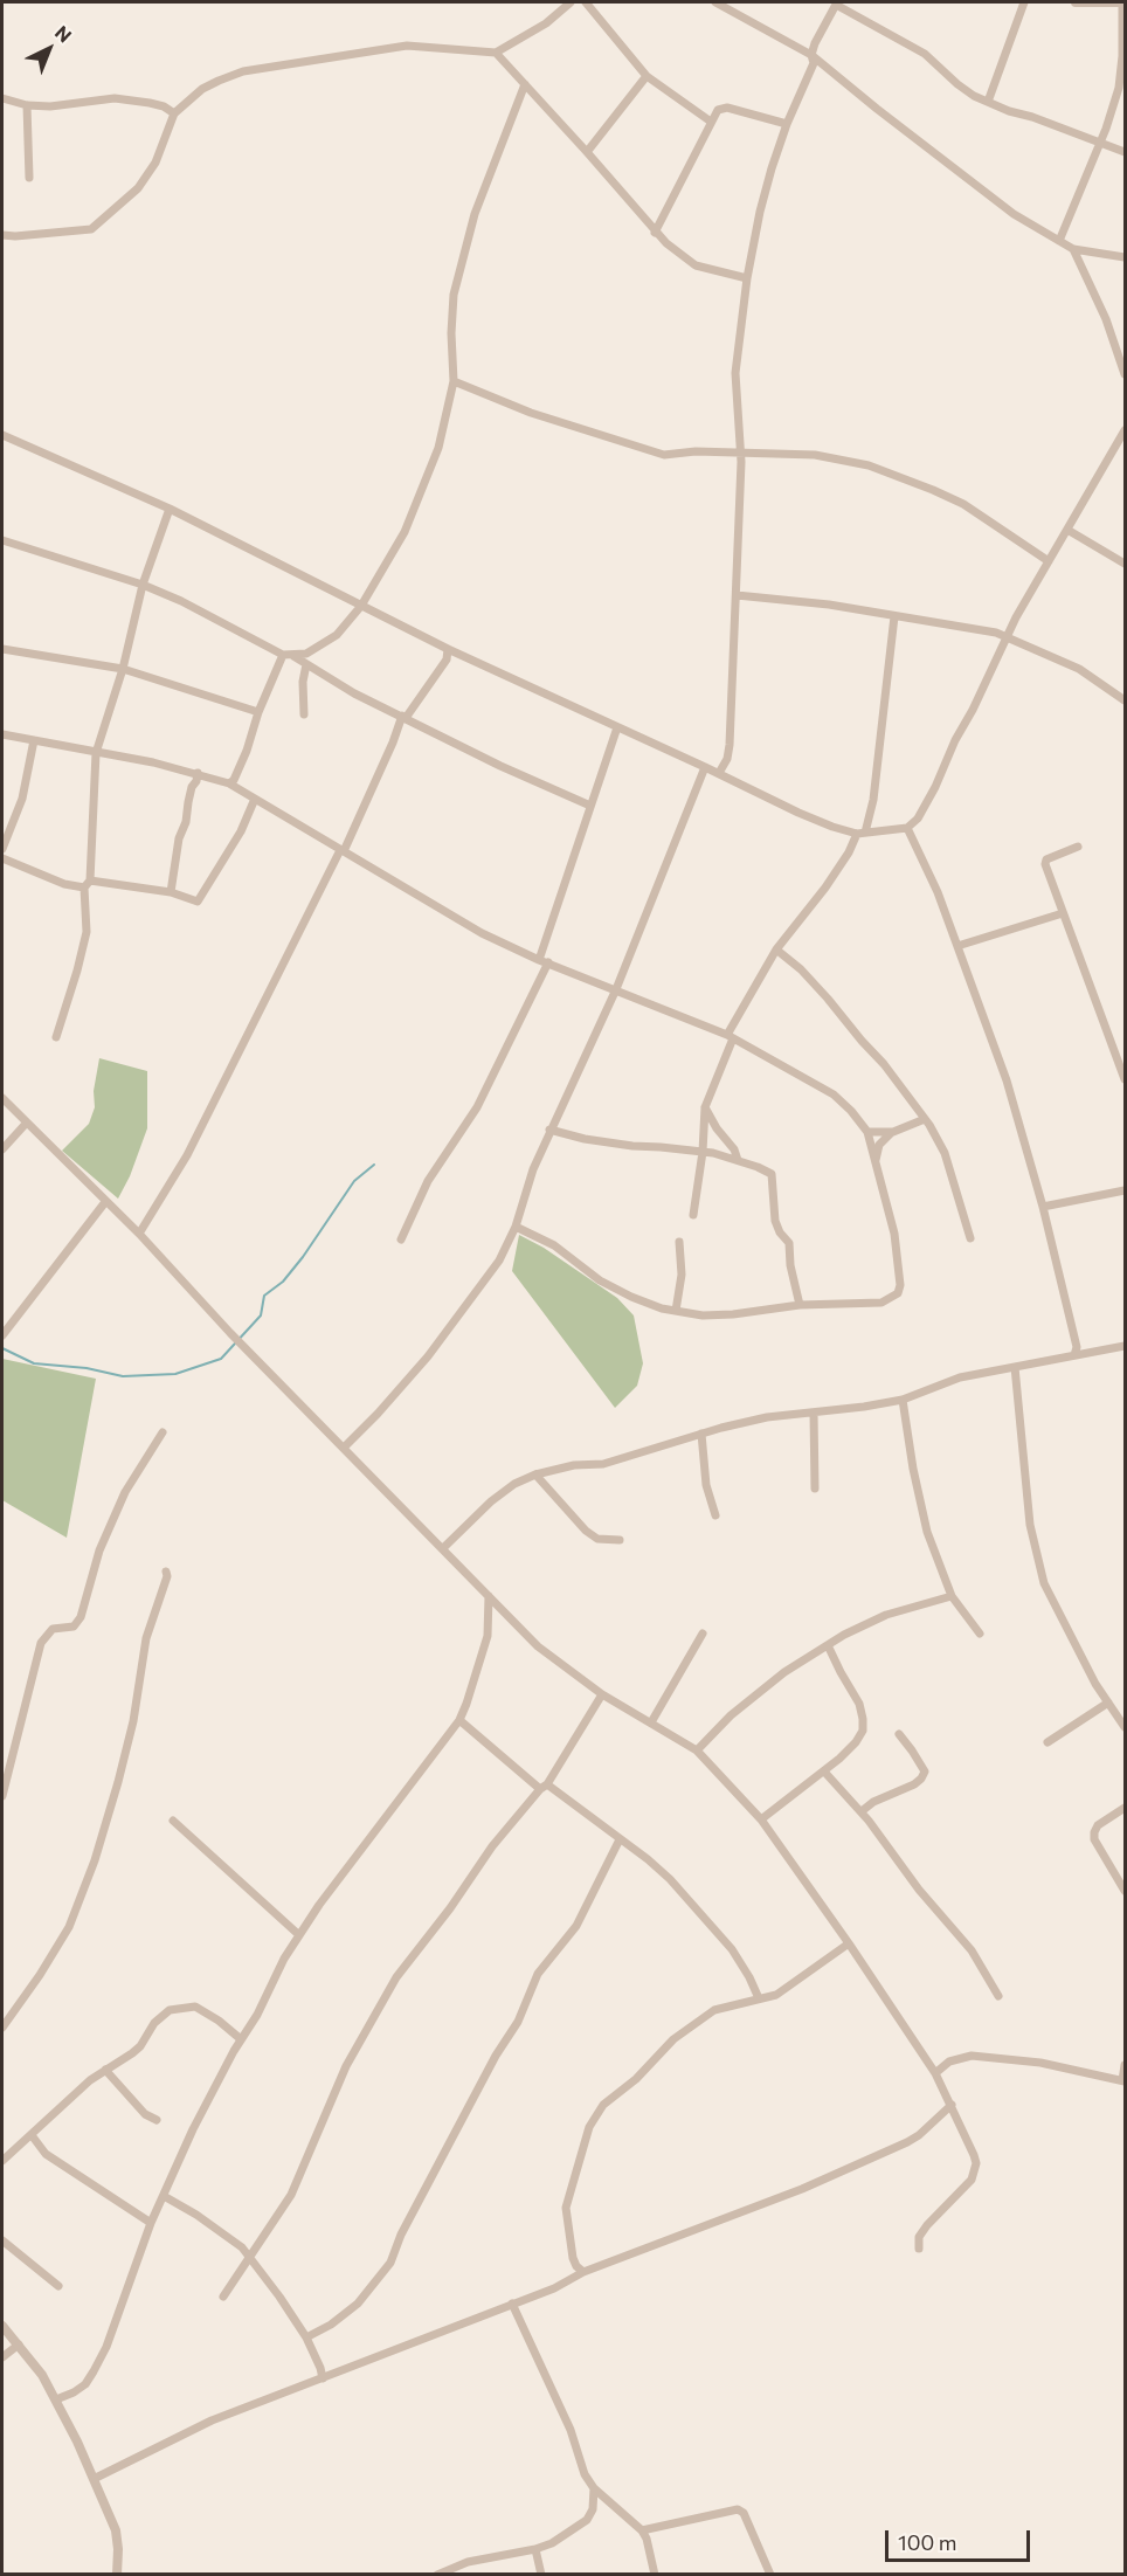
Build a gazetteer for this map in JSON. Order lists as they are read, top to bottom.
{
  "scale_bar": "100 m",
  "north": "top right"
}
